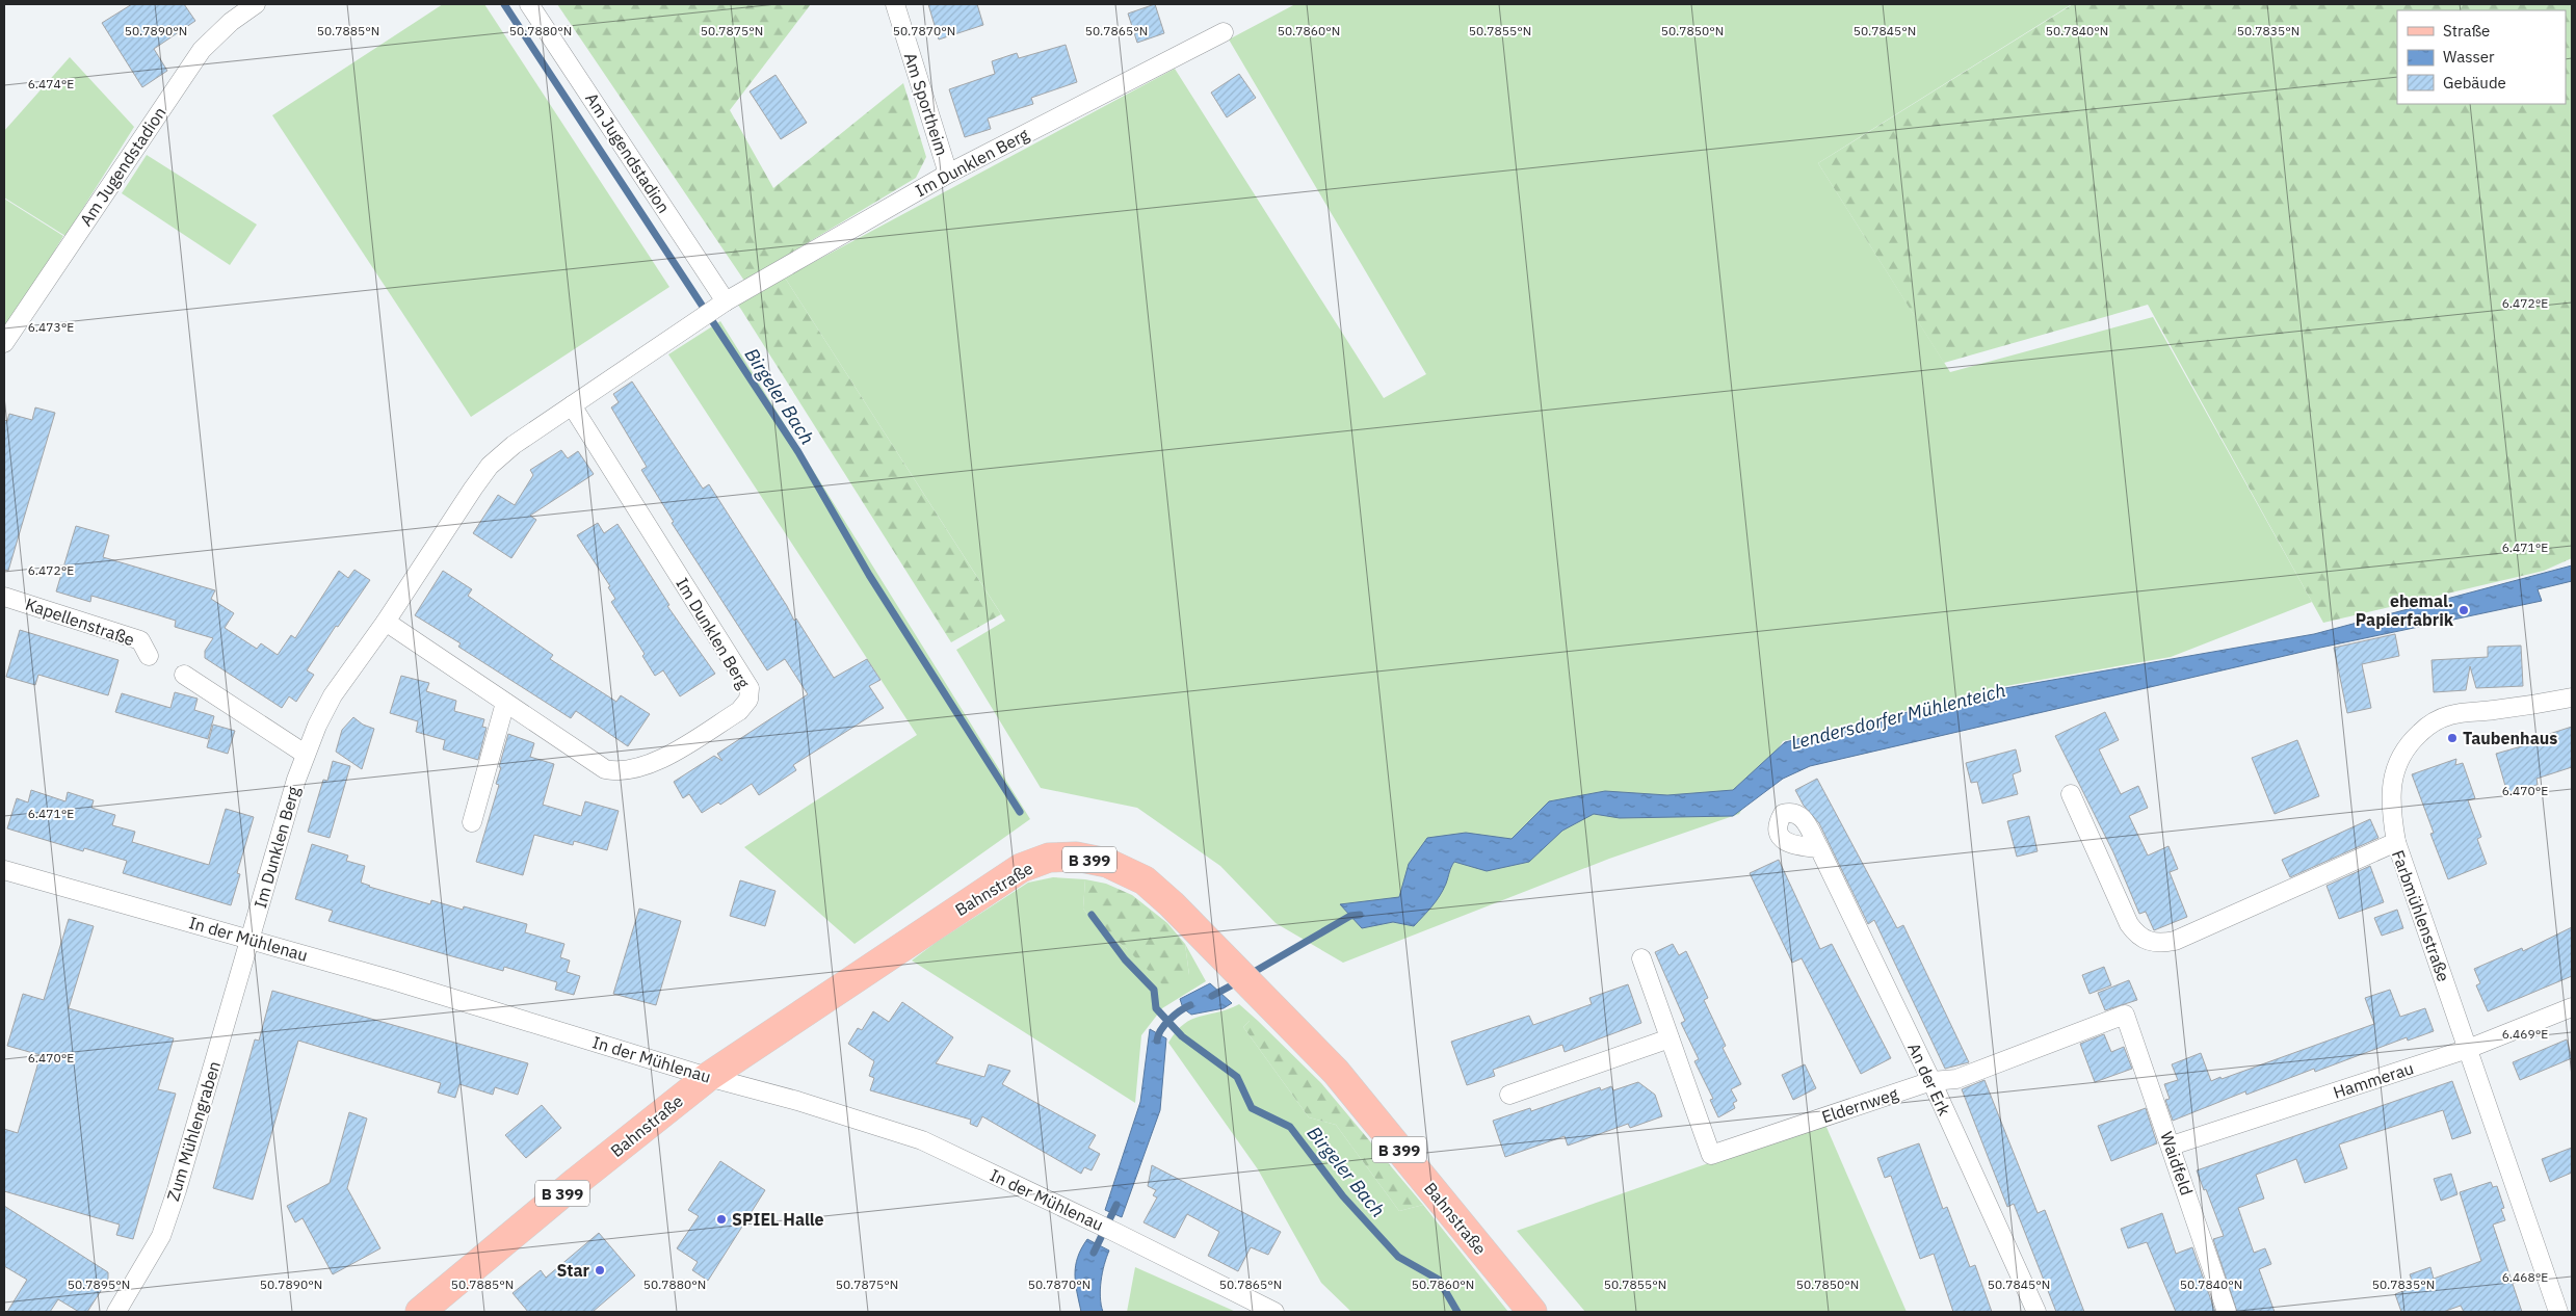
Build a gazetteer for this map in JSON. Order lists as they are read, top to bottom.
{
  "streets": {
    "main road": ["B 399", "Bahnstraße"],
    "street": [
      "Am Sportheim",
      "Am Jugendstadion",
      "Im Dunklen Berg",
      "Kapellenstraße",
      "Farbmühlenstraße",
      "In der Mühlenau",
      "An der Erk",
      "Hammerau",
      "Eldernweg",
      "Zum Mühlengraben",
      "Waidfeld"
    ]
  },
  "crossings": [
    ["Am Sportheim", "Im Dunklen Berg"],
    ["Am Jugendstadion", "Im Dunklen Berg"],
    ["Im Dunklen Berg", "In der Mühlenau"],
    ["Im Dunklen Berg", "Zum Mühlengraben"],
    ["Bahnstraße", "In der Mühlenau"],
    ["Farbmühlenstraße", "Hammerau"],
    ["In der Mühlenau", "Zum Mühlengraben"],
    ["An der Erk", "Eldernweg"],
    ["Hammerau", "Waidfeld"],
    ["Eldernweg", "Waidfeld"]
  ],
  "water": ["Birgeler Bach", "Lendersdorfer Mühlenteich"],
  "places": [
    "ehemal. Papierfabrik",
    "Taubenhaus",
    "SPIEL Halle",
    "Star"
  ],
  "legend": ["Straße", "Wasser", "Gebäude"],
  "coordinates": [
    "50.7890°N",
    "50.7885°N",
    "50.7880°N",
    "50.7875°N",
    "50.7870°N",
    "50.7865°N",
    "50.7860°N",
    "50.7855°N",
    "50.7850°N",
    "50.7845°N",
    "50.7840°N",
    "50.7835°N",
    "6.474°E",
    "6.472°E",
    "6.473°E",
    "6.471°E",
    "6.470°E",
    "6.469°E",
    "6.468°E",
    "50.7895°N"
  ]
}
